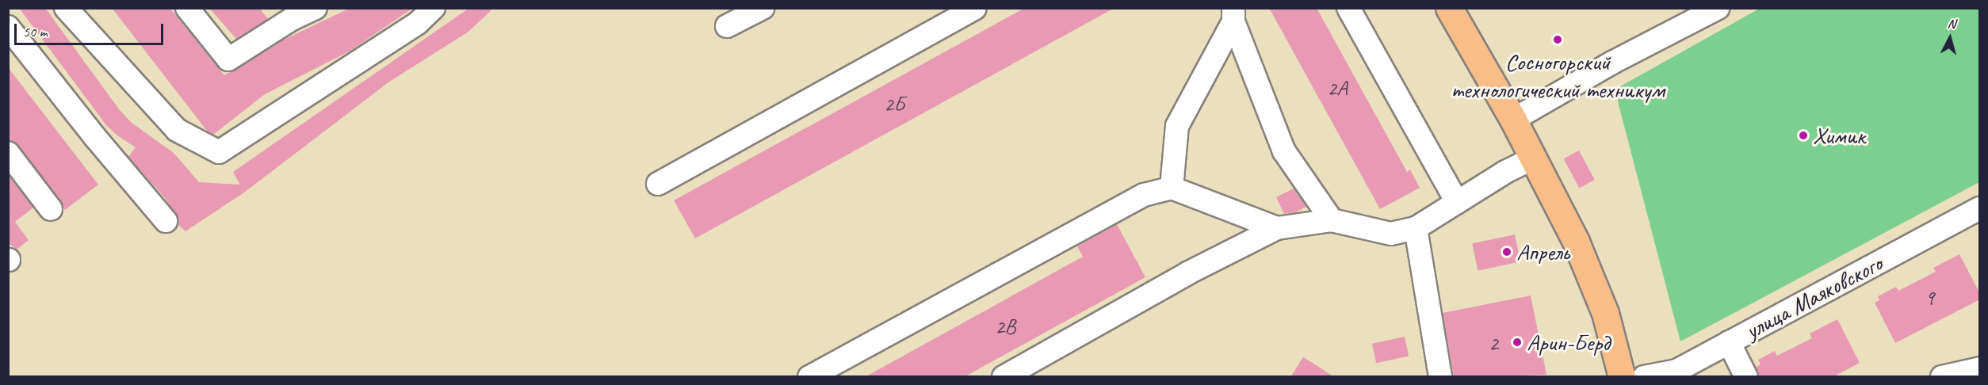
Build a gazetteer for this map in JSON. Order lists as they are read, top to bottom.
{
  "streets": {
    "street": ["улица Маяковского"]
  },
  "places": [
    "Сосногорский технологический техникум",
    "Химик",
    "Апрель",
    "Арин-Берд"
  ],
  "house_numbers": [
    "2А",
    "2Б",
    "9",
    "2В",
    "2"
  ],
  "scale_bar": "50 m",
  "north": "top"
}
